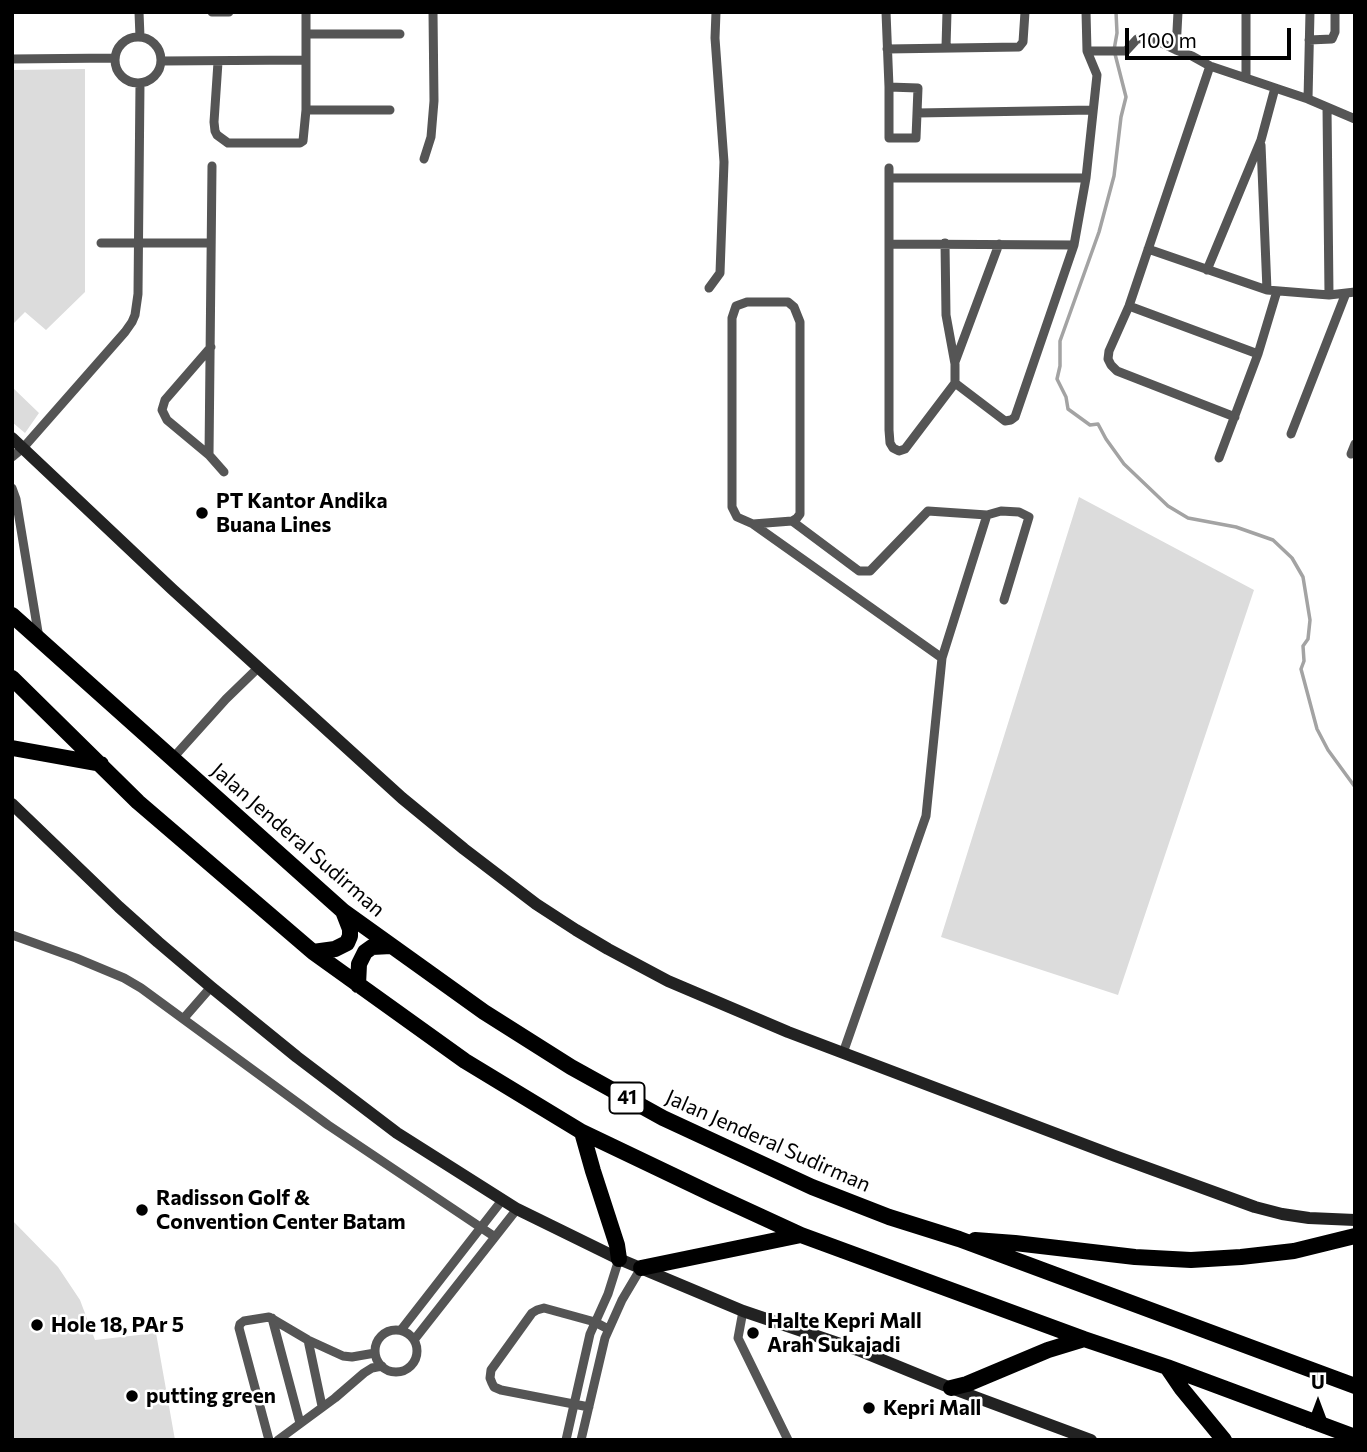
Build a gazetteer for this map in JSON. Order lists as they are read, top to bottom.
{
  "streets": {
    "highway": ["Jalan Jenderal Sudirman", "41"]
  },
  "places": [
    "PT Kantor Andika Buana Lines",
    "Radisson Golf & Convention Center Batam",
    "Hole 18, PAr 5",
    "Halte Kepri Mall Arah Sukajadi",
    "putting green",
    "Kepri Mall"
  ],
  "scale_bar": "100 m",
  "north": "top"
}
